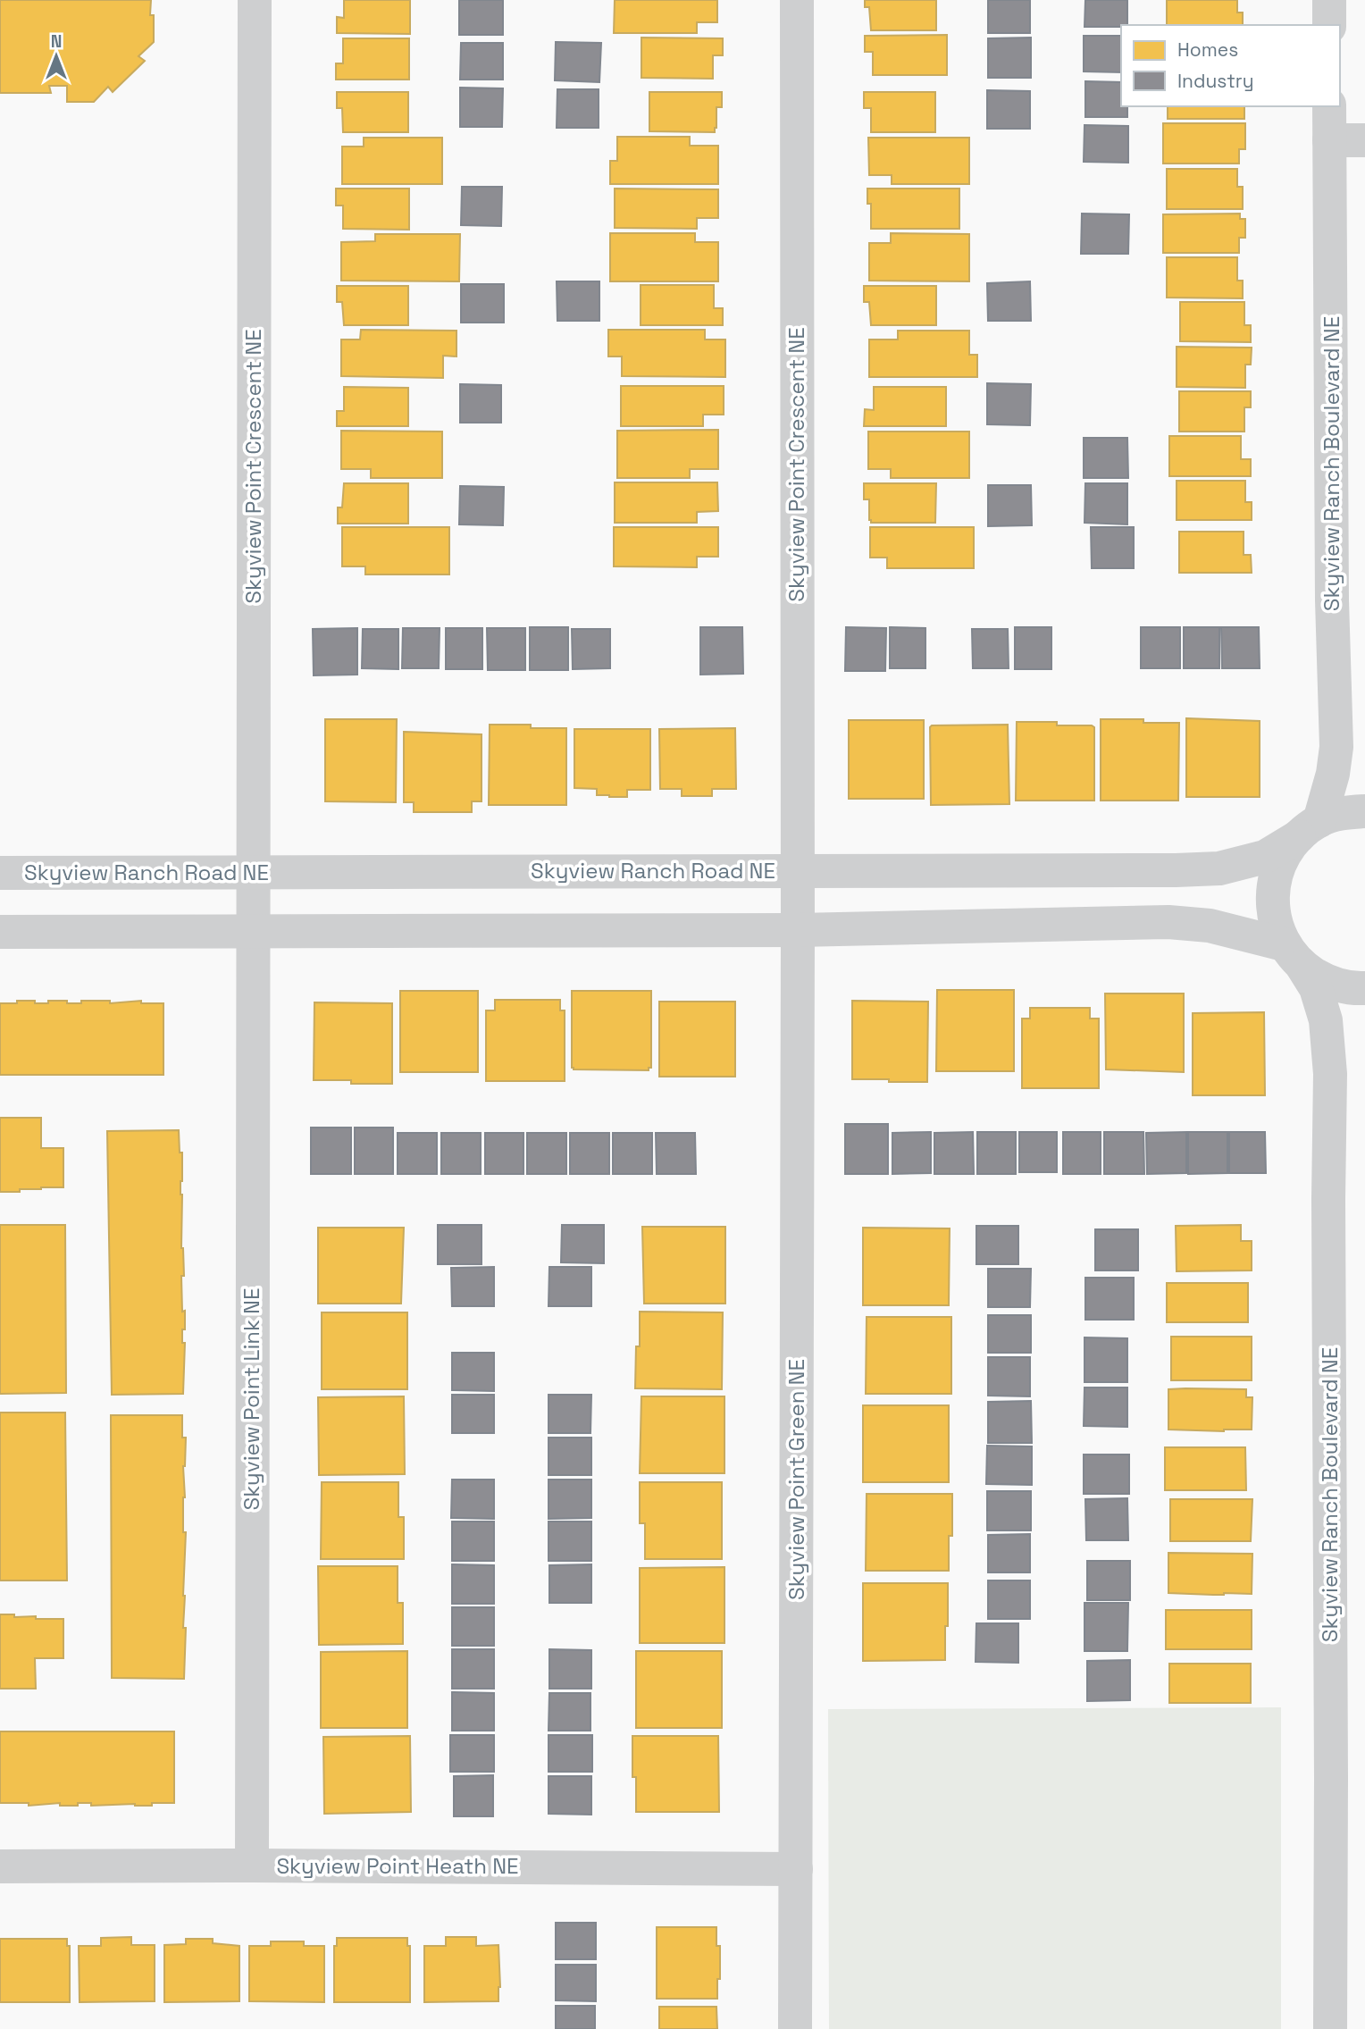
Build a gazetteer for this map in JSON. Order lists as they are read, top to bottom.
{
  "streets": {
    "street": [
      "Skyview Ranch Boulevard NE",
      "Skyview Point Crescent NE",
      "Skyview Ranch Road NE",
      "Skyview Point Link NE",
      "Skyview Point Green NE",
      "Skyview Point Heath NE"
    ]
  },
  "crossings": [
    ["Skyview Ranch Boulevard NE", "Skyview Ranch Road NE"],
    ["Skyview Point Crescent NE", "Skyview Ranch Road NE"],
    ["Skyview Point Crescent NE", "Skyview Point Link NE"],
    ["Skyview Point Crescent NE", "Skyview Point Green NE"],
    ["Skyview Point Link NE", "Skyview Point Heath NE"],
    ["Skyview Point Green NE", "Skyview Point Heath NE"]
  ],
  "legend": ["Homes", "Industry"],
  "north": "top"
}
